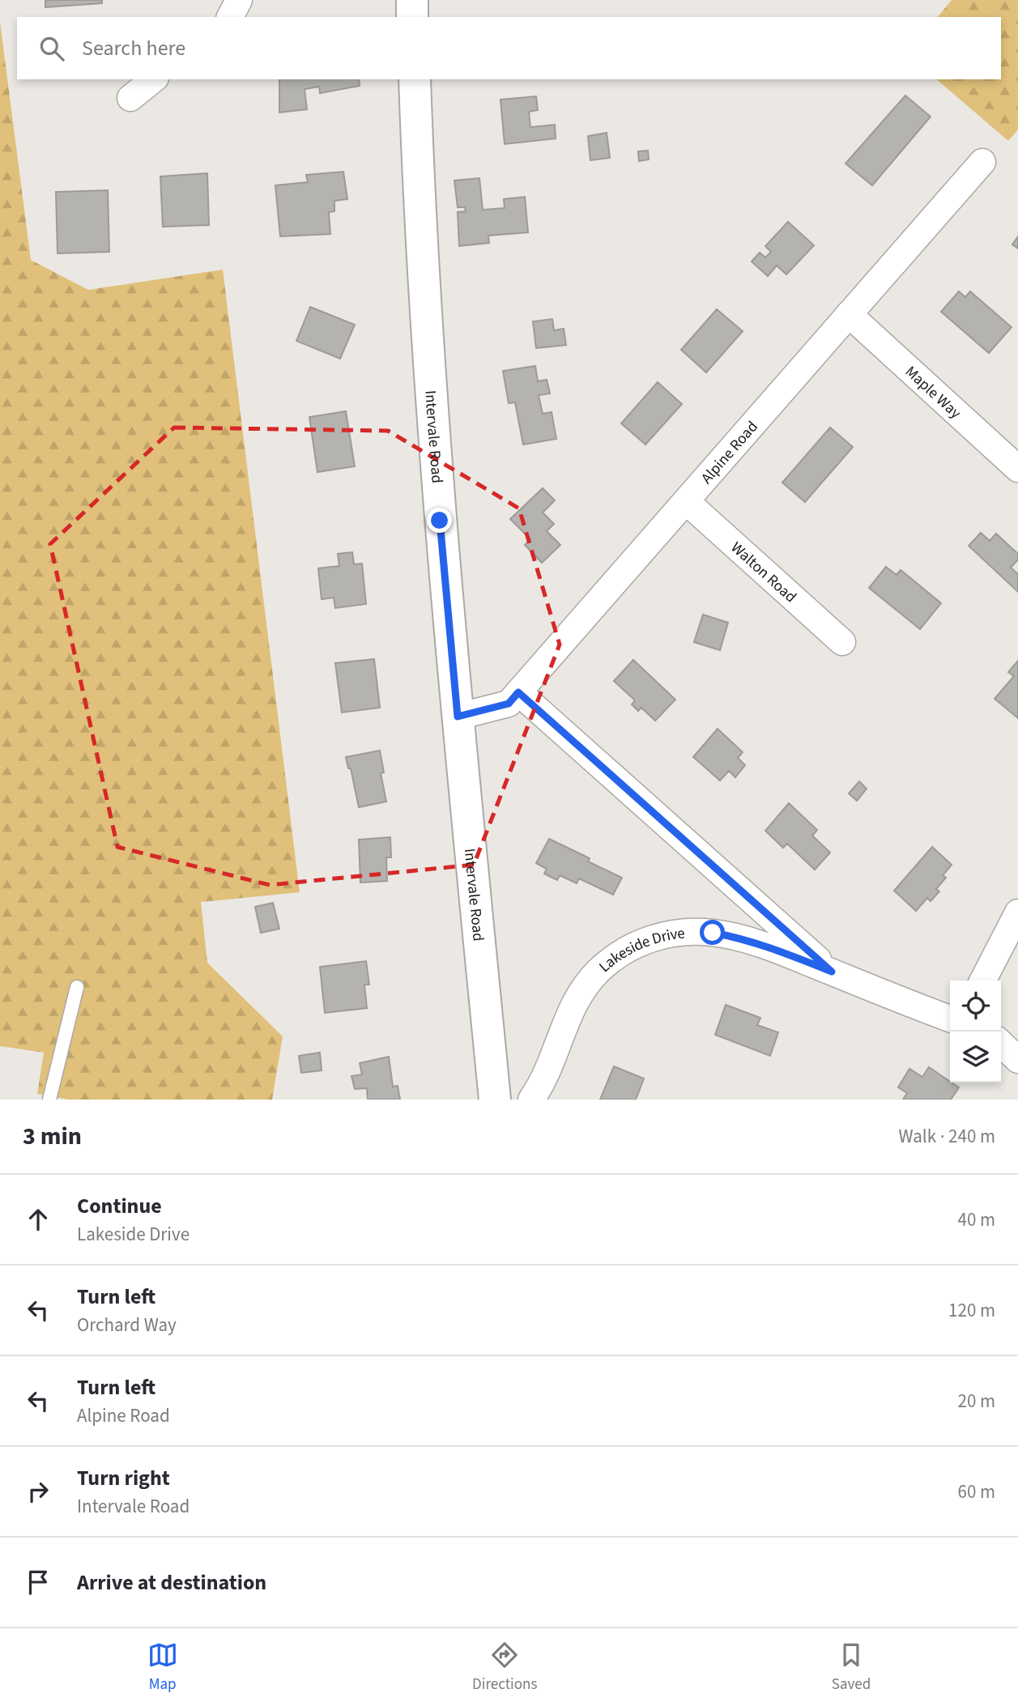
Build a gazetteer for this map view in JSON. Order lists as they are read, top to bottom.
{
  "streets": {
    "street": [
      "Maple Way",
      "Intervale Road",
      "Alpine Road",
      "Walton Road",
      "Lakeside Drive"
    ]
  },
  "crossings": [
    ["Maple Way", "Alpine Road"],
    ["Intervale Road", "Alpine Road"],
    ["Alpine Road", "Walton Road"]
  ],
  "page": {
    "search": "Search here",
    "heading": ["3 min", "Walk · 240 m"],
    "list": [
      ["Continue", "Lakeside Drive", "40 m"],
      ["Turn left", "Orchard Way", "120 m"],
      ["Turn left", "Alpine Road", "20 m"],
      ["Turn right", "Intervale Road", "60 m"],
      "Arrive at destination"
    ],
    "nav": ["Map", "Directions", "Saved"]
  }
}
